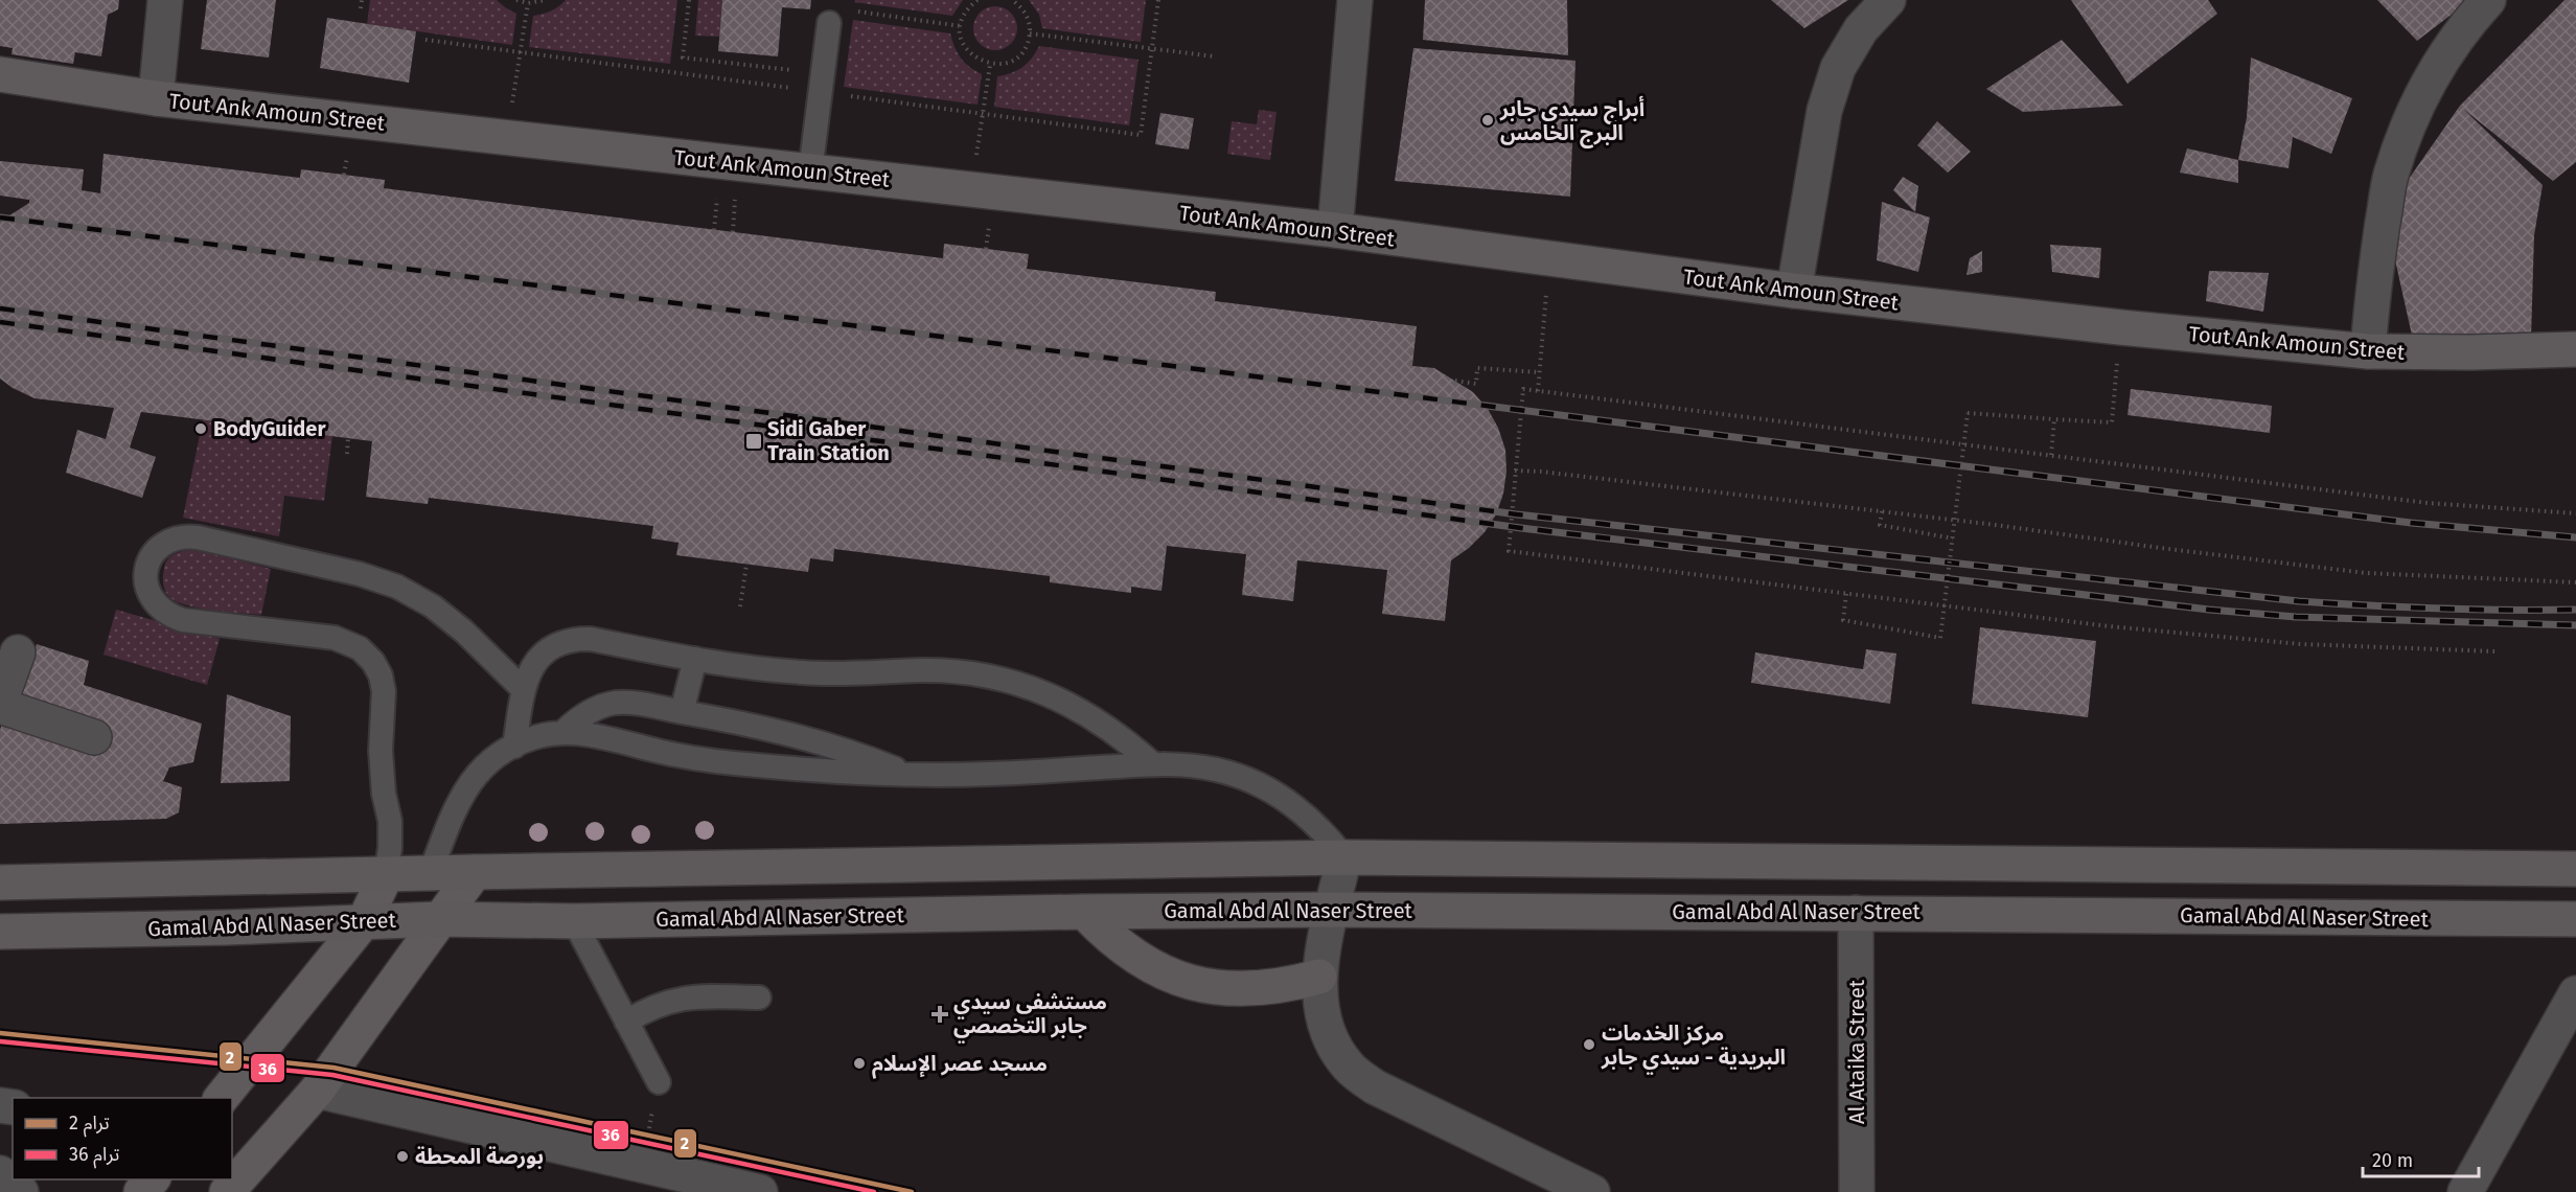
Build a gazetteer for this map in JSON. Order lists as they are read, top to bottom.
{
  "streets": {
    "main road": ["Tout Ank Amoun Street", "Gamal Abd Al Naser Street"],
    "street": ["Al Ataika Street"]
  },
  "crossings": [
    ["Gamal Abd Al Naser Street", "Al Ataika Street"]
  ],
  "places": {
    "other": [
      "أبراج سيدي جابر البرج الخامس",
      "BodyGuider",
      "مركز الخدمات البريدية - سيدي جابر",
      "مسجد عصر الإسلام",
      "بورصة المحطة"
    ],
    "transit": ["Sidi Gaber Train Station"],
    "health": ["مستشفى سيدي جابر التخصصي"]
  },
  "lines": ["tram line 2", "tram line 36"],
  "legend": ["ترام 2", "ترام 36"],
  "scale_bar": "20 m"
}
